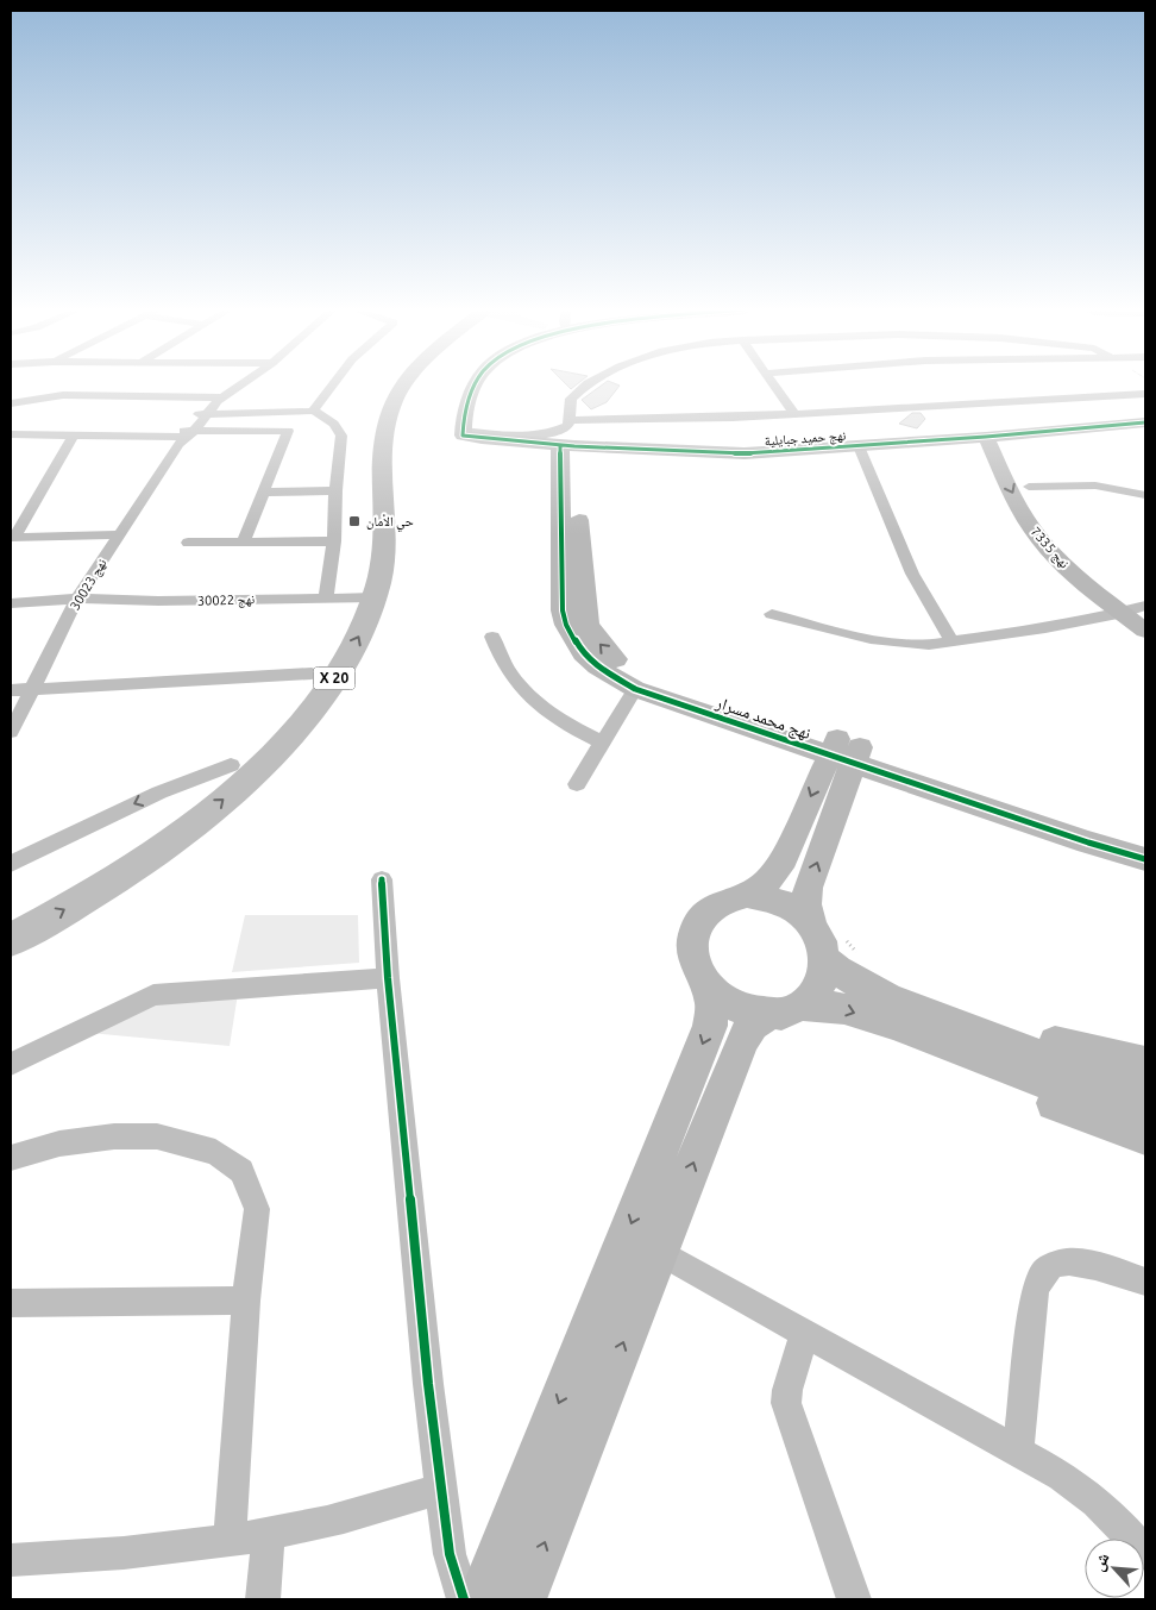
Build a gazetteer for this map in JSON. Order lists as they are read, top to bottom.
{
  "streets": {
    "highway": ["X 20"],
    "street": [
      "نهج حميد جبايلية",
      "نهج 7335",
      "نهج 30023",
      "نهج 30022",
      "نهج محمد مسرار"
    ]
  },
  "crossings": [
    ["نهج حميد جبايلية", "نهج 7335"],
    ["نهج حميد جبايلية", "نهج محمد مسرار"],
    ["نهج 30023", "نهج 30022"],
    ["نهج 30022", "X 20"]
  ],
  "places": {
    "transit": ["حي الأمان"]
  },
  "north": "top left"
}
